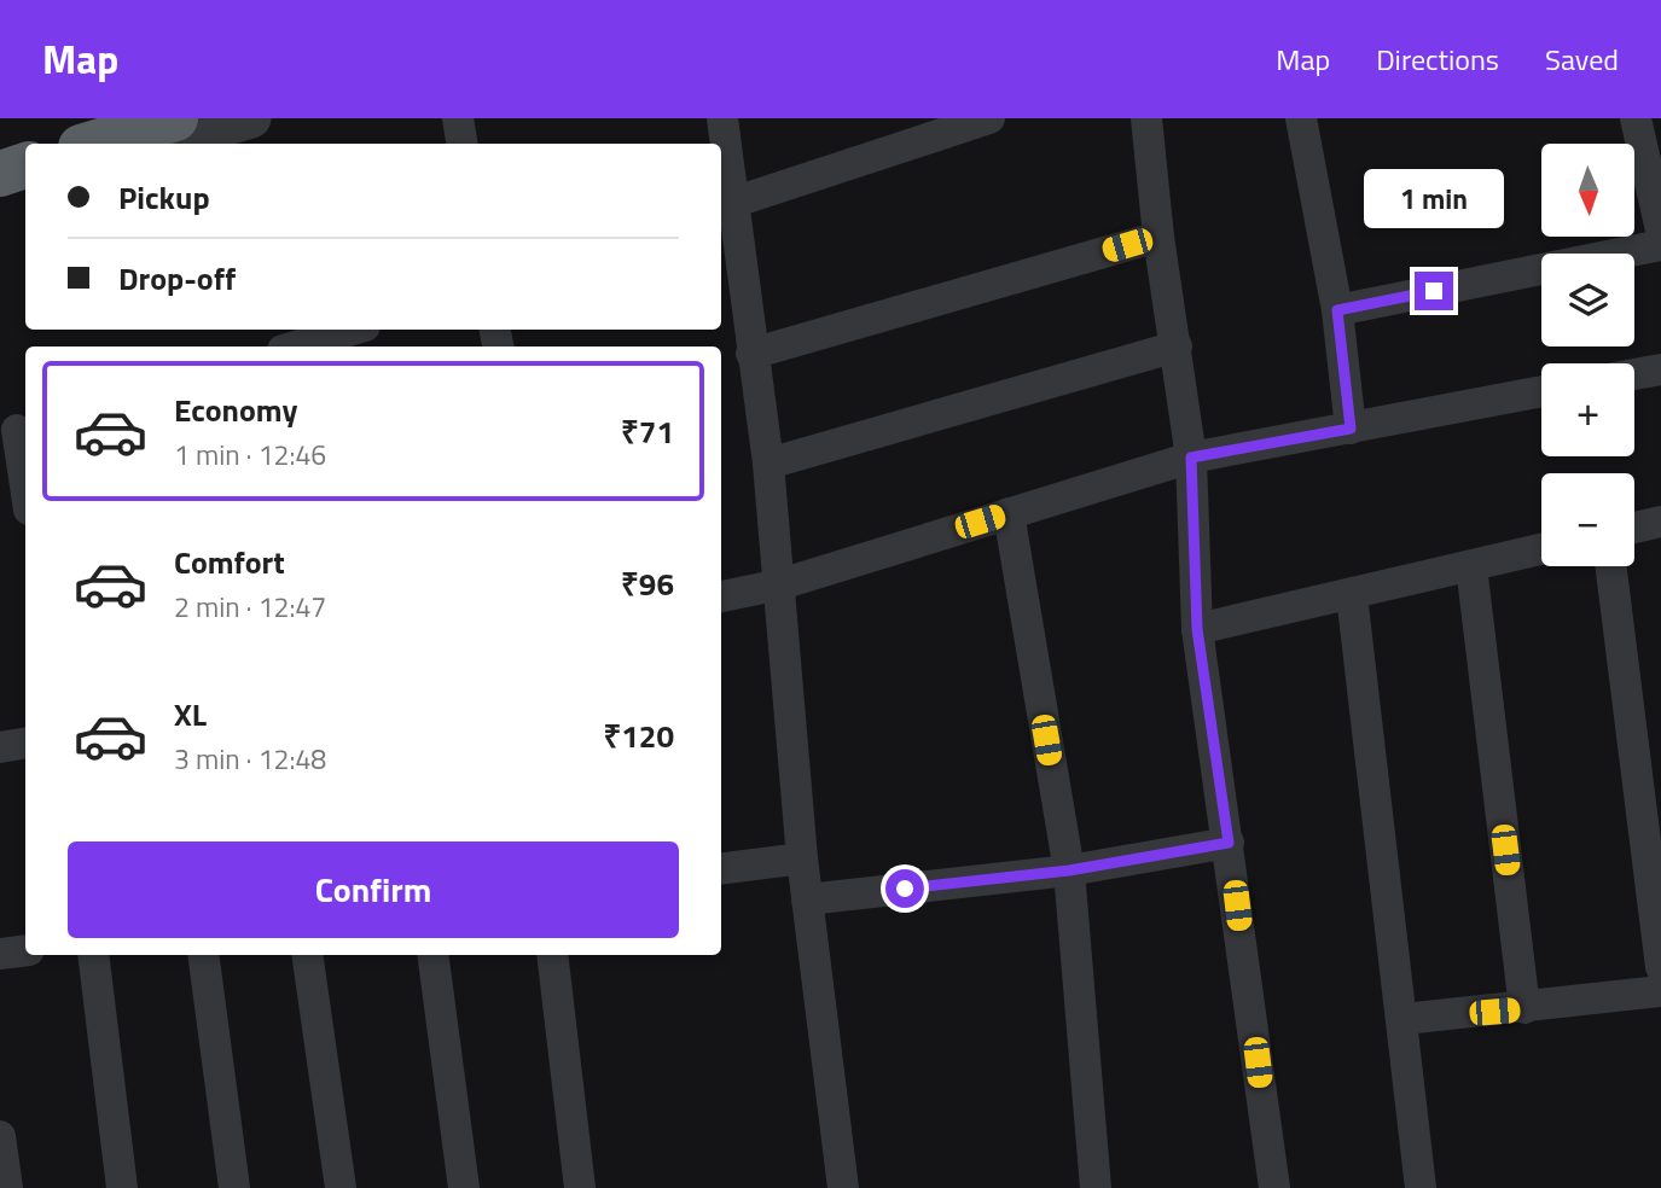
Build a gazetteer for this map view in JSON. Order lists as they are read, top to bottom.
{
  "north": "bottom",
  "page": {
    "header": "Map",
    "nav": ["Map", "Directions", "Saved"],
    "map_buttons": ["+", "−"],
    "banner": ["Pickup", "Drop-off"],
    "bubble": "1 min",
    "list": [
      {
        "name": "Economy",
        "note": "1 min · 12:46",
        "value": "₹71"
      },
      {
        "name": "Comfort",
        "note": "2 min · 12:47",
        "value": "₹96"
      },
      {
        "name": "XL",
        "note": "3 min · 12:48",
        "value": "₹120"
      }
    ],
    "buttons": "Confirm"
  }
}
